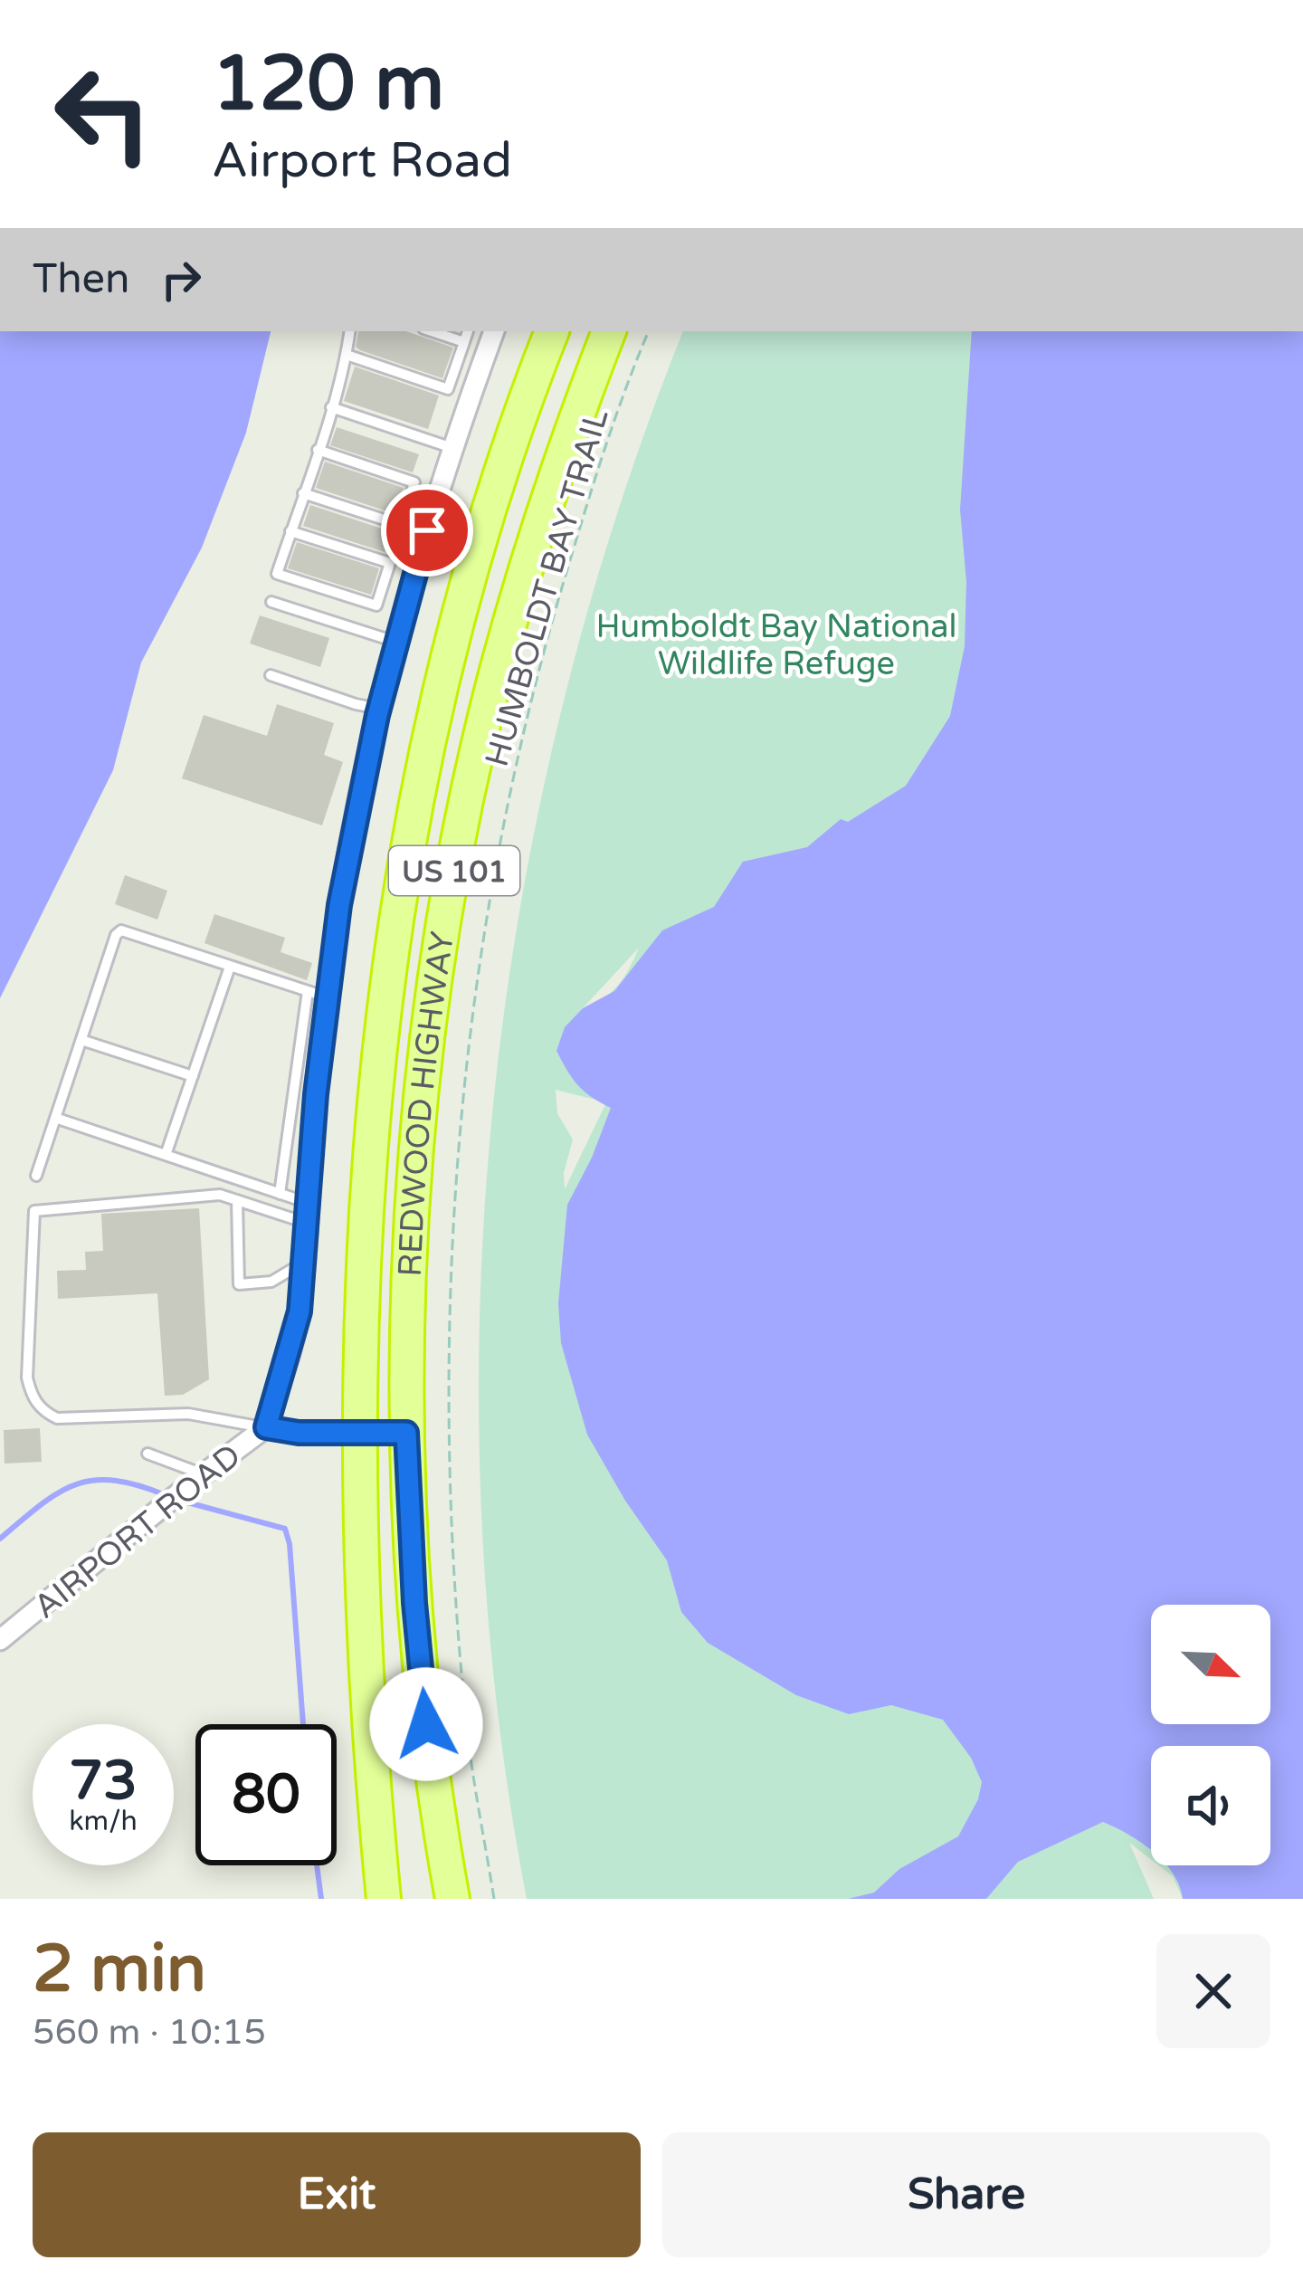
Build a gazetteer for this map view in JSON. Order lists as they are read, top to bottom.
{
  "streets": {
    "highway": ["US 101", "REDWOOD HIGHWAY"],
    "street": ["AIRPORT ROAD"],
    "path": ["HUMBOLDT BAY TRAIL"]
  },
  "crossings": [
    ["REDWOOD HIGHWAY", "AIRPORT ROAD"]
  ],
  "parks": ["Humboldt Bay National Wildlife Refuge"],
  "north": "bottom right",
  "page": {
    "turn": ["120 m", "Airport Road"],
    "then": "Then",
    "speed": "73 km/h",
    "limit": "80",
    "heading": ["2 min", "560 m · 10:15"],
    "buttons": ["Exit", "Share"]
  }
}
